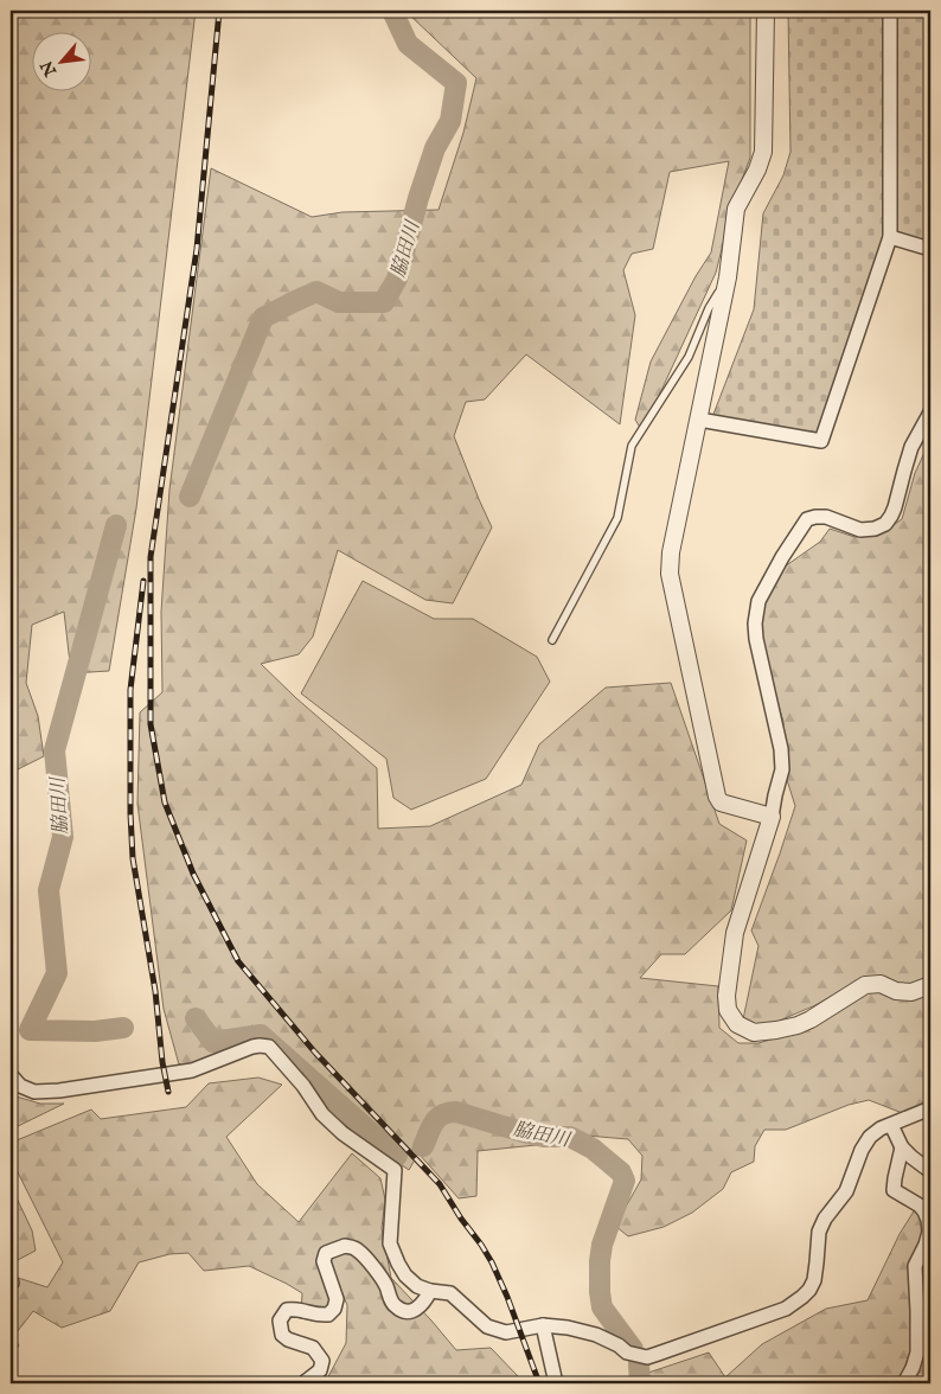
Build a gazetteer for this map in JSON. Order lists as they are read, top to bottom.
{
  "water": ["脇田川"],
  "north": "bottom left"
}
